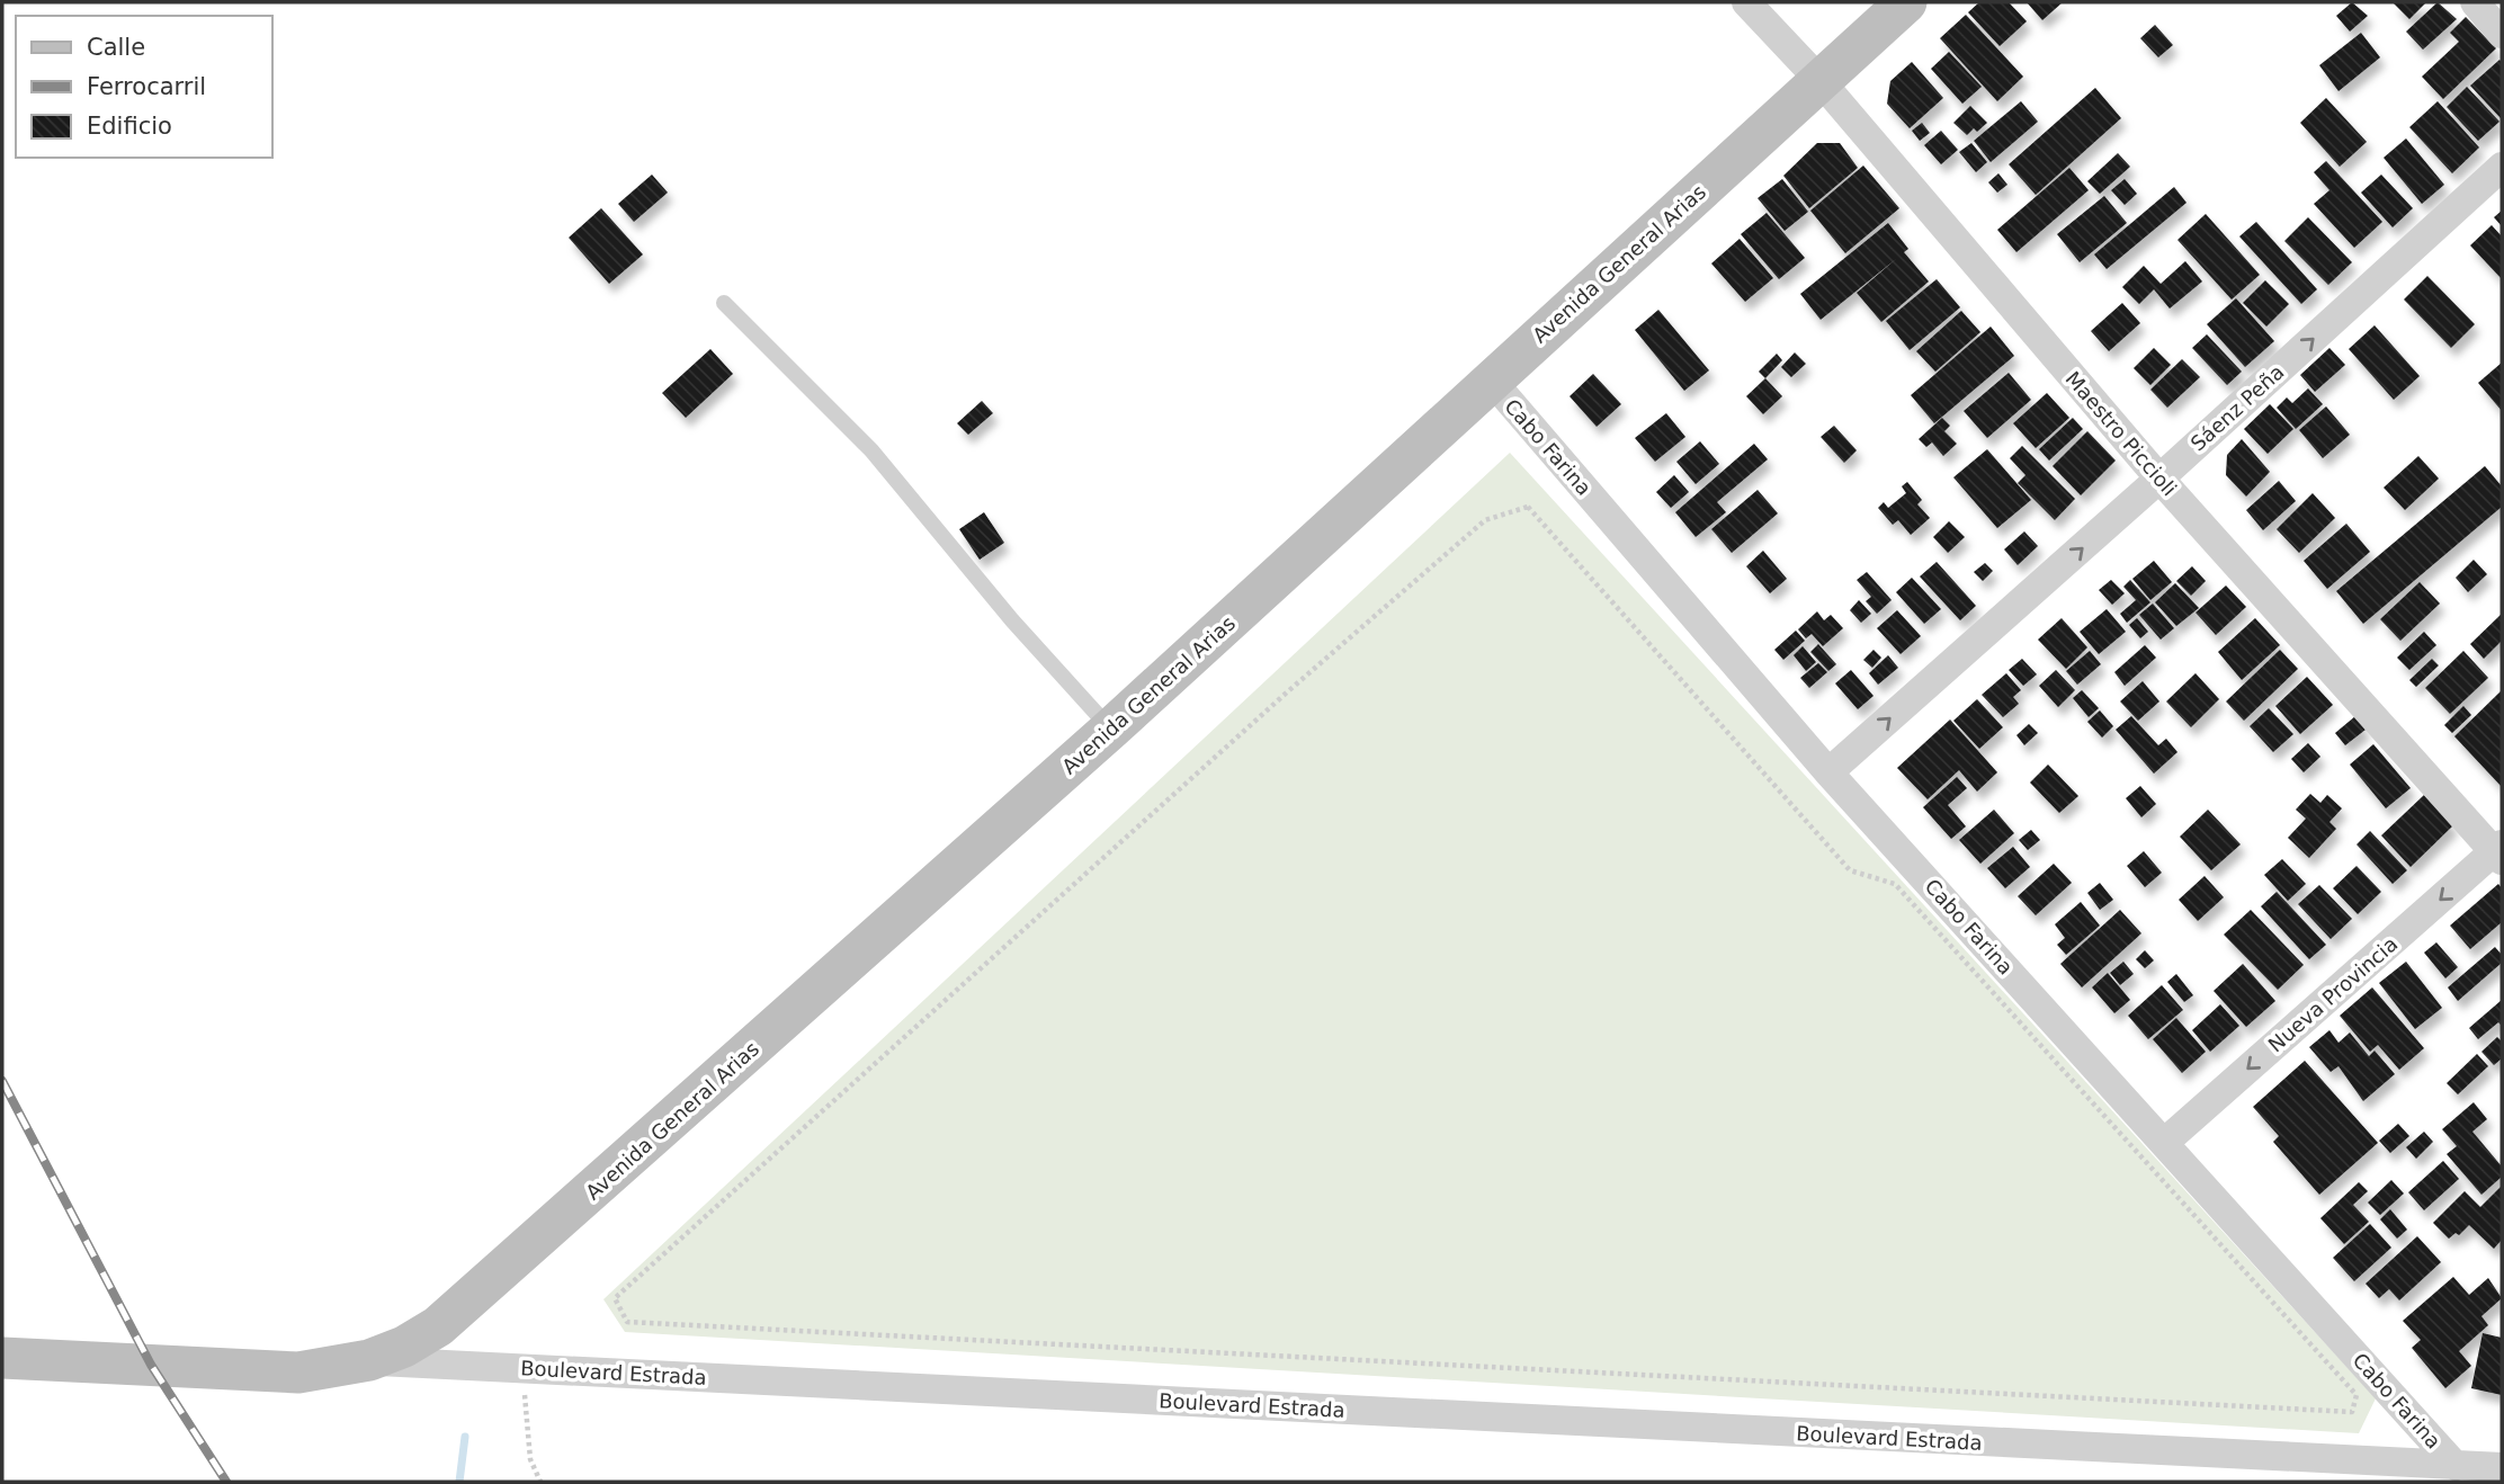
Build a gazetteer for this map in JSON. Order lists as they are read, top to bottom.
{
  "streets": {
    "main road": ["Avenida General Arias", "Boulevard Estrada"],
    "street": [
      "Sáenz Peña",
      "Maestro Piccioli",
      "Cabo Farina",
      "Nueva Provincia"
    ]
  },
  "crossings": [
    ["Avenida General Arias", "Maestro Piccioli"],
    ["Avenida General Arias", "Cabo Farina"],
    ["Avenida General Arias", "Boulevard Estrada"],
    ["Sáenz Peña", "Maestro Piccioli"],
    ["Sáenz Peña", "Cabo Farina"],
    ["Maestro Piccioli", "Nueva Provincia"],
    ["Cabo Farina", "Nueva Provincia"],
    ["Cabo Farina", "Boulevard Estrada"]
  ],
  "one_way": ["Sáenz Peña", "Nueva Provincia"],
  "legend": ["Calle", "Ferrocarril", "Edificio"]
}
